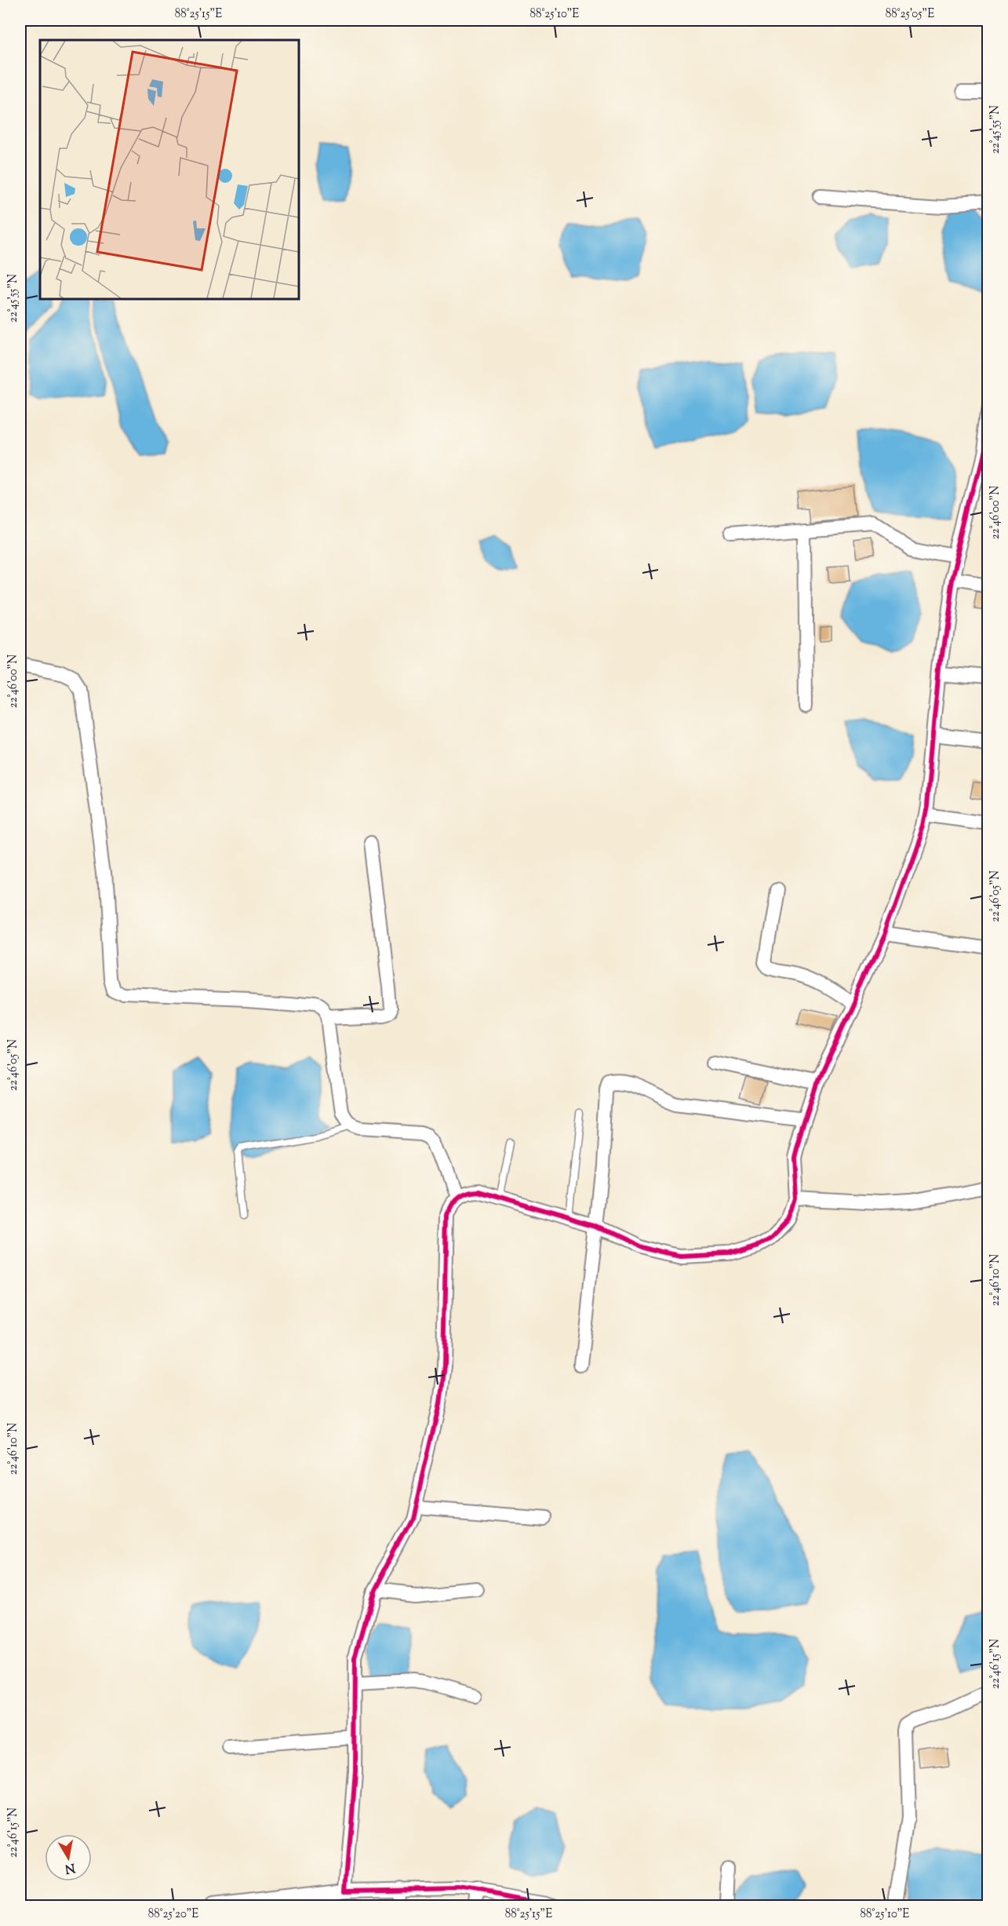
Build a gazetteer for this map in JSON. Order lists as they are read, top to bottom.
{
  "north": "bottom",
  "coordinates": [
    "88°25'15\"E",
    "88°25'10\"E",
    "88°25'05\"E",
    "22°45'55\"N",
    "22°46'00\"N",
    "22°46'05\"N",
    "22°46'10\"N",
    "22°46'15\"N",
    "88°25'20\"E"
  ]
}
